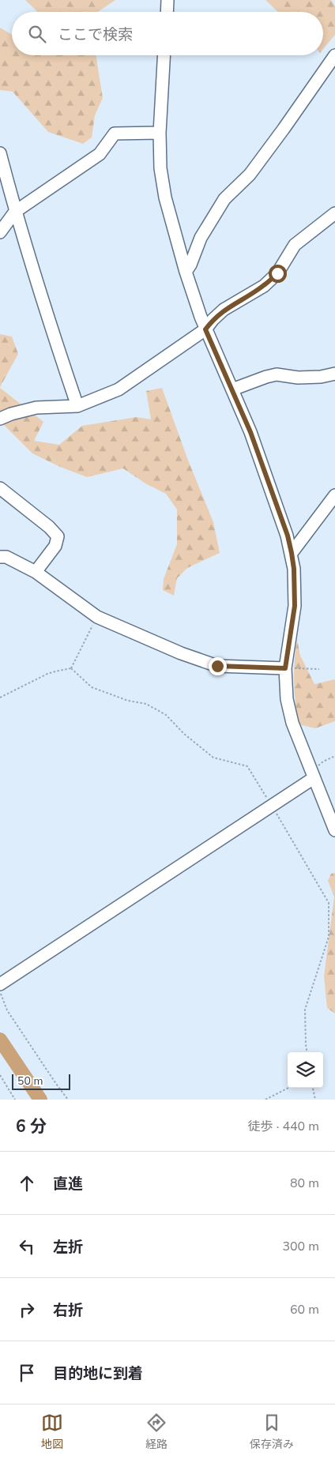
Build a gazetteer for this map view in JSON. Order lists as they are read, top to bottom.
{
  "scale_bar": "50 m",
  "page": {
    "search": "ここで検索",
    "scale": "50 m",
    "heading": ["6 分", "徒歩 · 440 m"],
    "list": [
      ["直進", "80 m"],
      ["左折", "300 m"],
      ["右折", "60 m"],
      "目的地に到着"
    ],
    "nav": ["地図", "経路", "保存済み"]
  }
}
